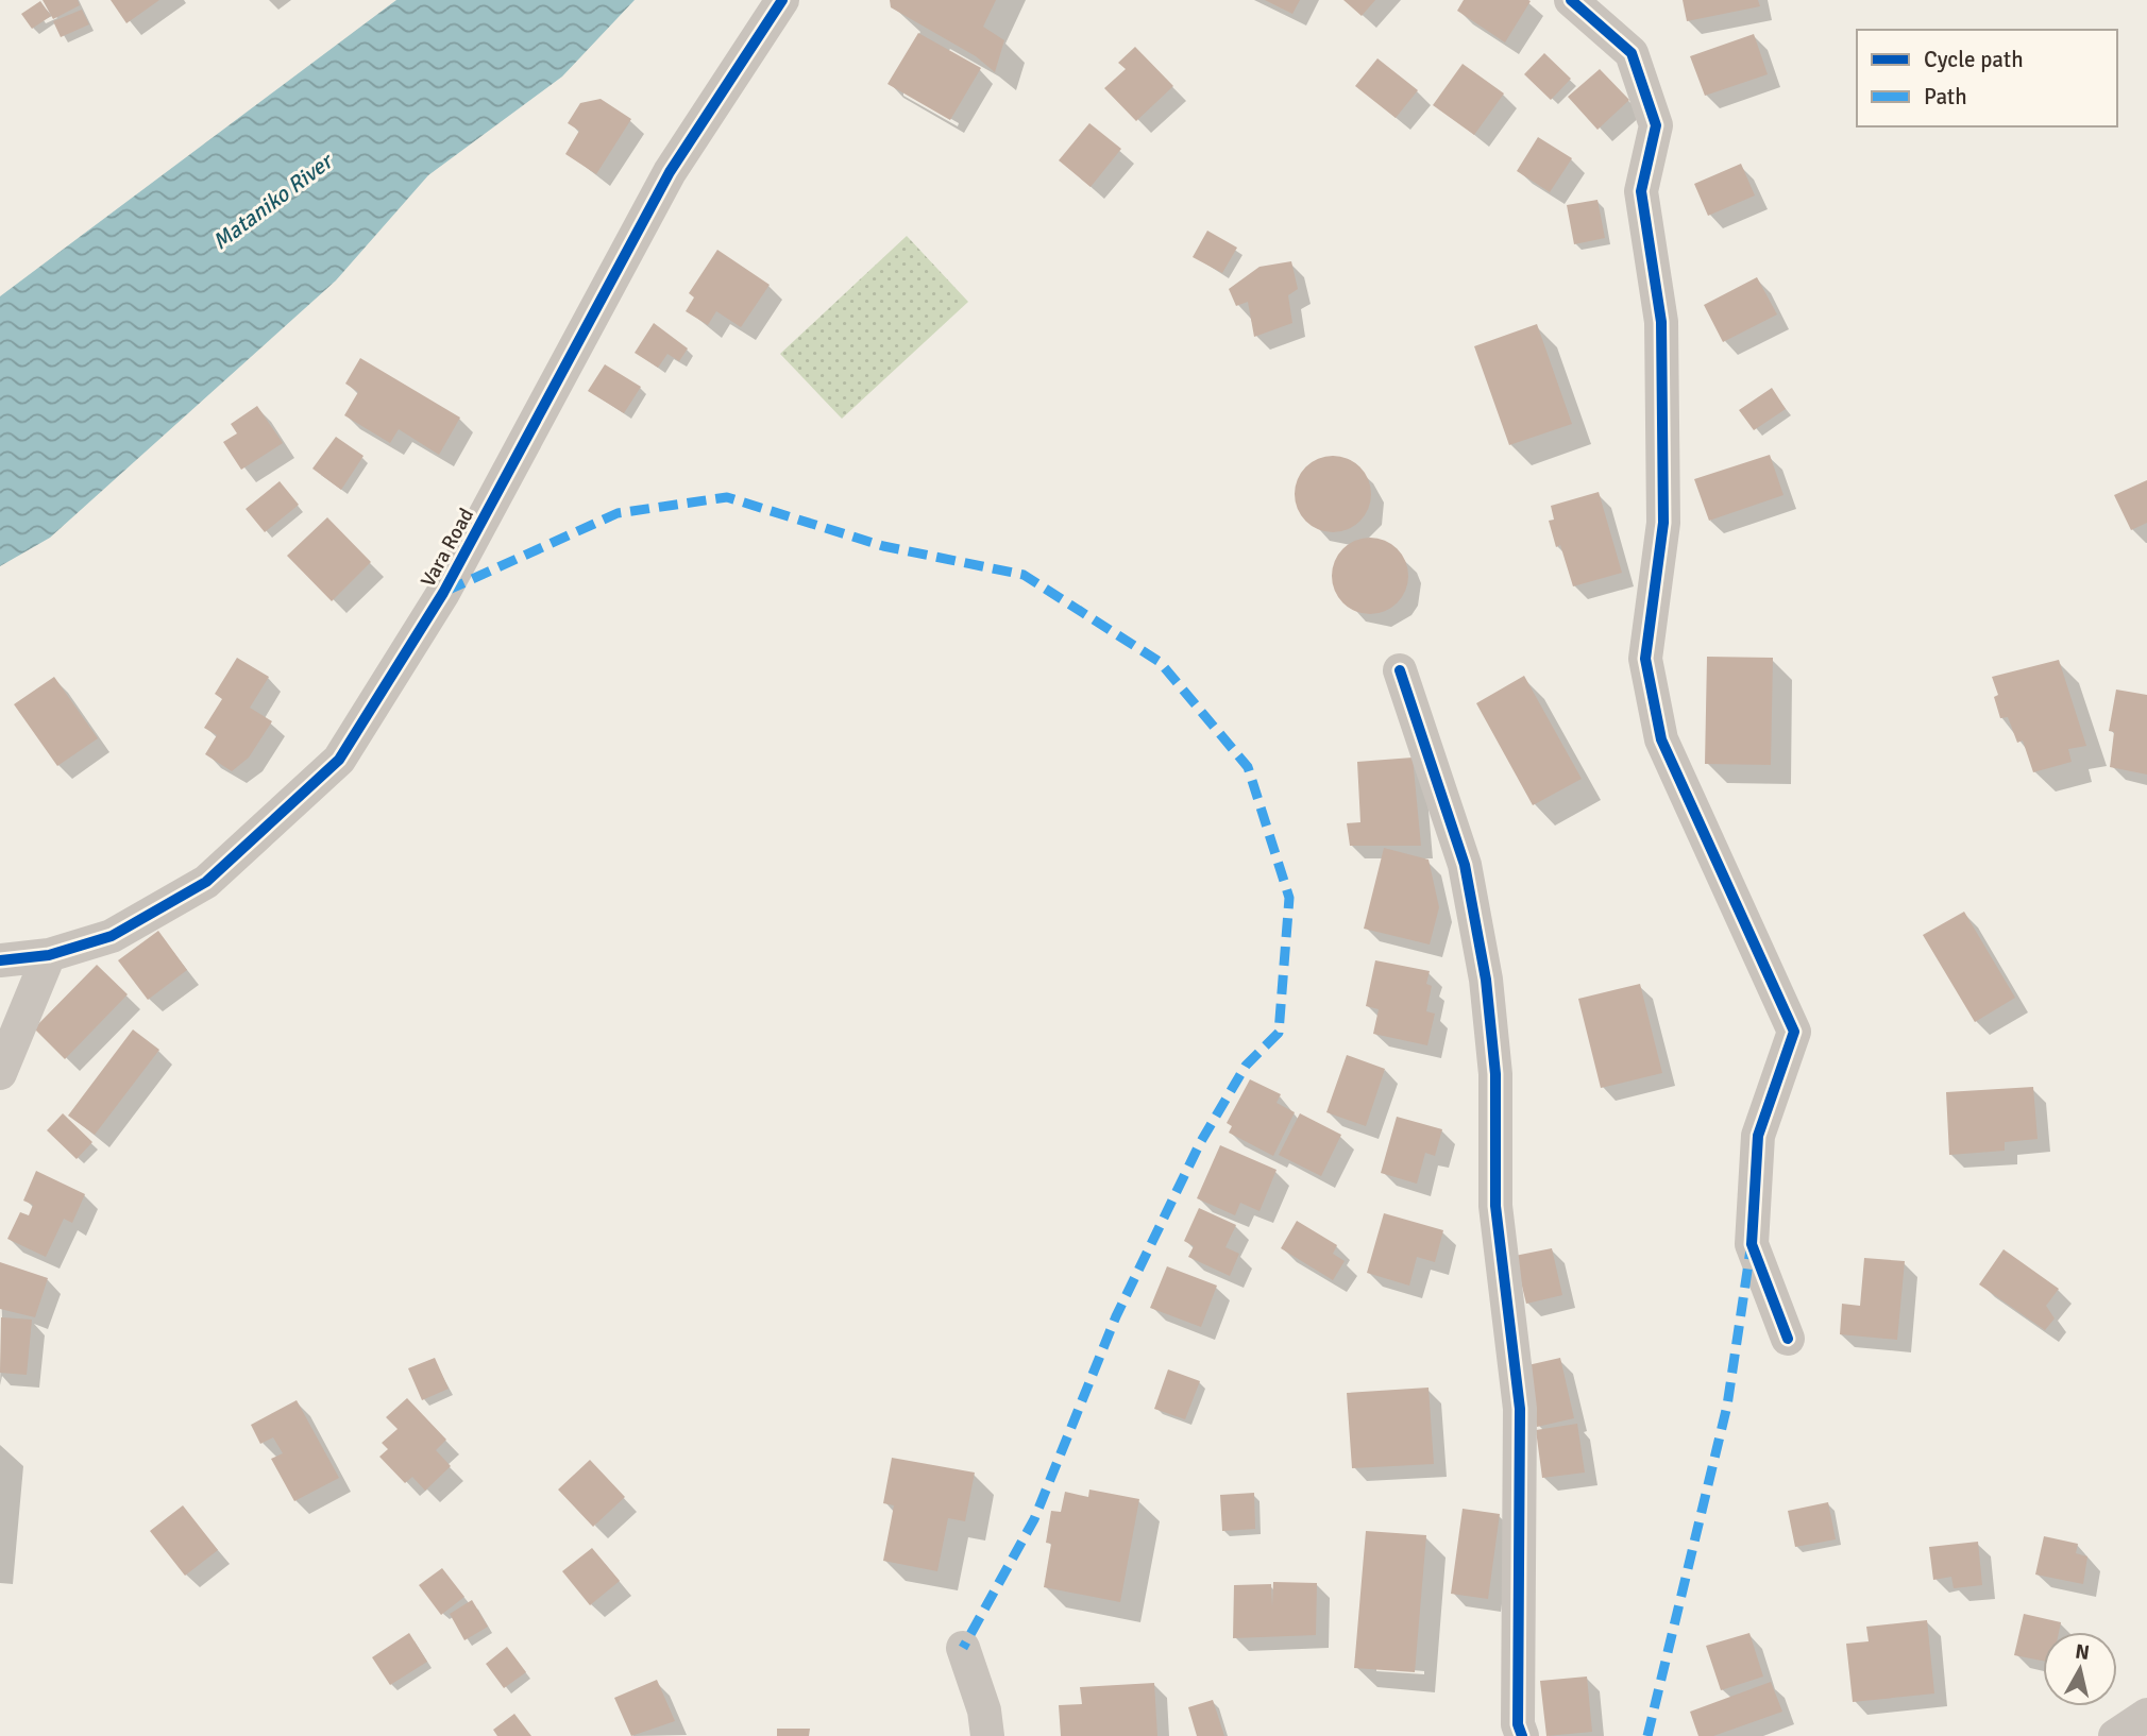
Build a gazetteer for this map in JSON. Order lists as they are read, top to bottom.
{
  "streets": {
    "street": ["Vara Road"]
  },
  "water": ["Mataniko River"],
  "legend": ["Cycle path", "Path"],
  "north": "top"
}
